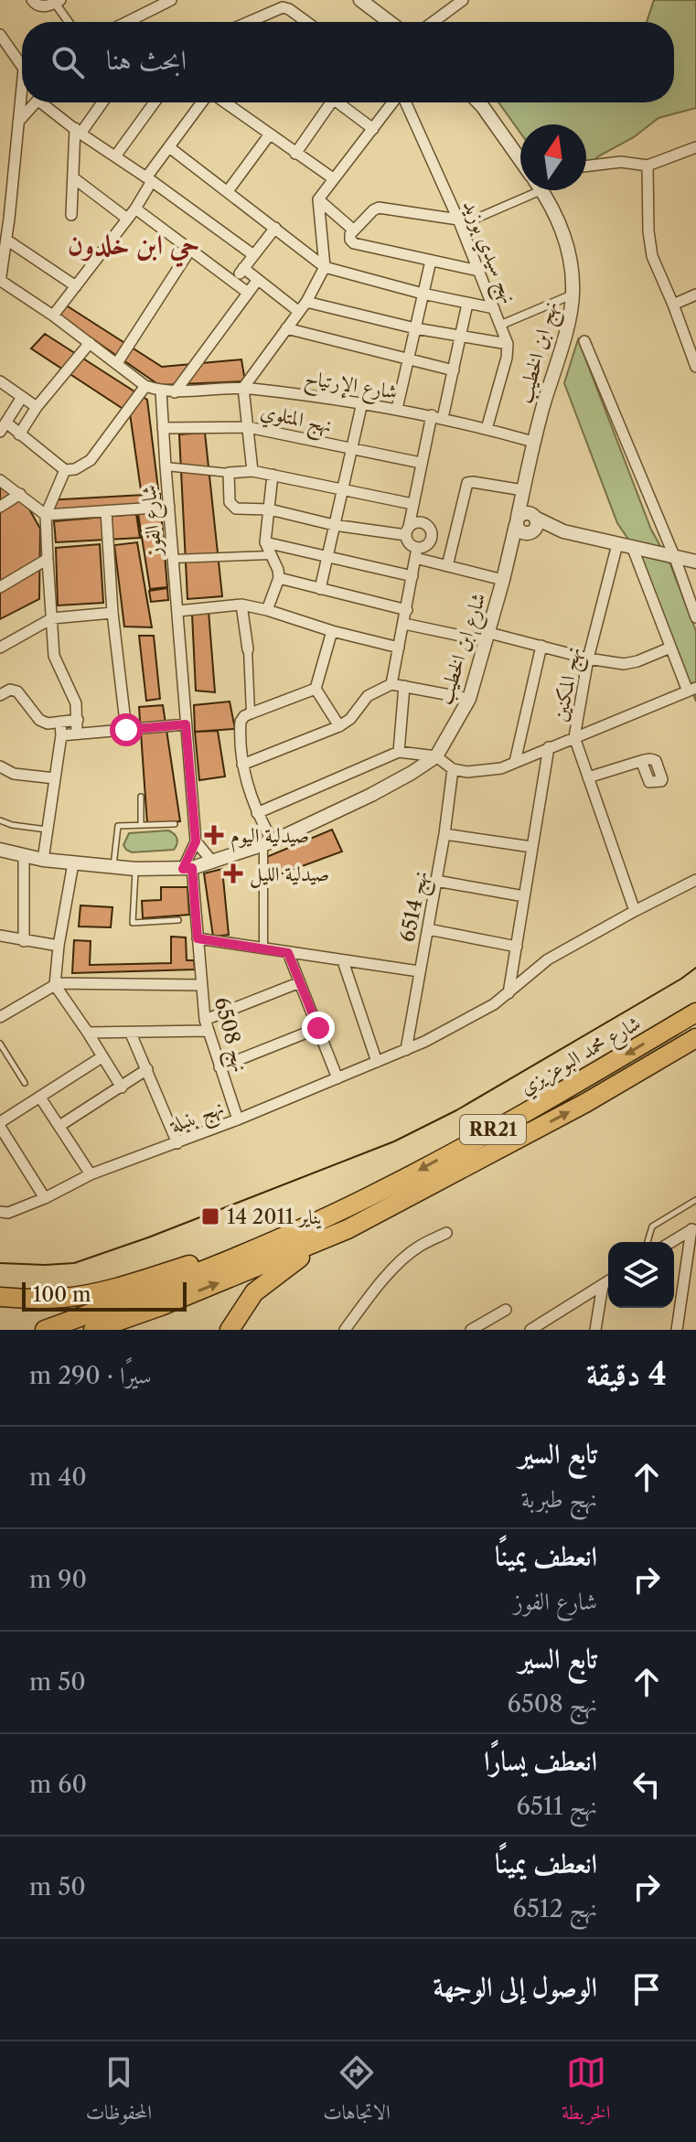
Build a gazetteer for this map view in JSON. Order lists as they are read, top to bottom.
{
  "streets": {
    "highway": ["شارع محمد البوعزيزي", "RR21"],
    "street": [
      "نهج سيدي بوزيد",
      "نهج ابن الخطيب",
      "شارع الإرتياح",
      "نهج المتلوي",
      "شارع الفوز",
      "شارع ابن الخطيب",
      "نهج المكنين",
      "نهج 6514",
      "نهج 6508",
      "نهج بنبلة"
    ]
  },
  "crossings": [
    ["نهج سيدي بوزيد", "شارع الإرتياح"],
    ["نهج ابن الخطيب", "شارع الإرتياح"],
    ["نهج ابن الخطيب", "شارع ابن الخطيب"],
    ["شارع الإرتياح", "شارع الفوز"],
    ["نهج المتلوي", "شارع الفوز"],
    ["شارع الفوز", "شارع ابن الخطيب"],
    ["شارع الفوز", "نهج 6508"],
    ["شارع ابن الخطيب", "نهج 6508"],
    ["نهج المكنين", "نهج بنبلة"],
    ["نهج 6514", "نهج بنبلة"],
    ["نهج 6508", "نهج بنبلة"]
  ],
  "districts": ["حي ابن خلدون"],
  "places": {
    "health": ["صيدلية اليوم", "صيدلية الليل"],
    "transit": ["14 يناير 2011"]
  },
  "scale_bar": "100 m",
  "north": "top",
  "page": {
    "search": "ابحث هنا",
    "scale": "100 m",
    "heading": ["4 دقيقة", "سيرًا · 290 m"],
    "list": [
      ["تابع السير", "نهج طبربة", "40 m"],
      ["انعطف يمينًا", "شارع الفوز", "90 m"],
      ["تابع السير", "نهج 6508", "50 m"],
      ["انعطف يسارًا", "نهج 6511", "60 m"],
      ["انعطف يمينًا", "نهج 6512", "50 m"],
      "الوصول إلى الوجهة"
    ],
    "nav": ["الخريطة", "الاتجاهات", "المحفوظات"]
  }
}
